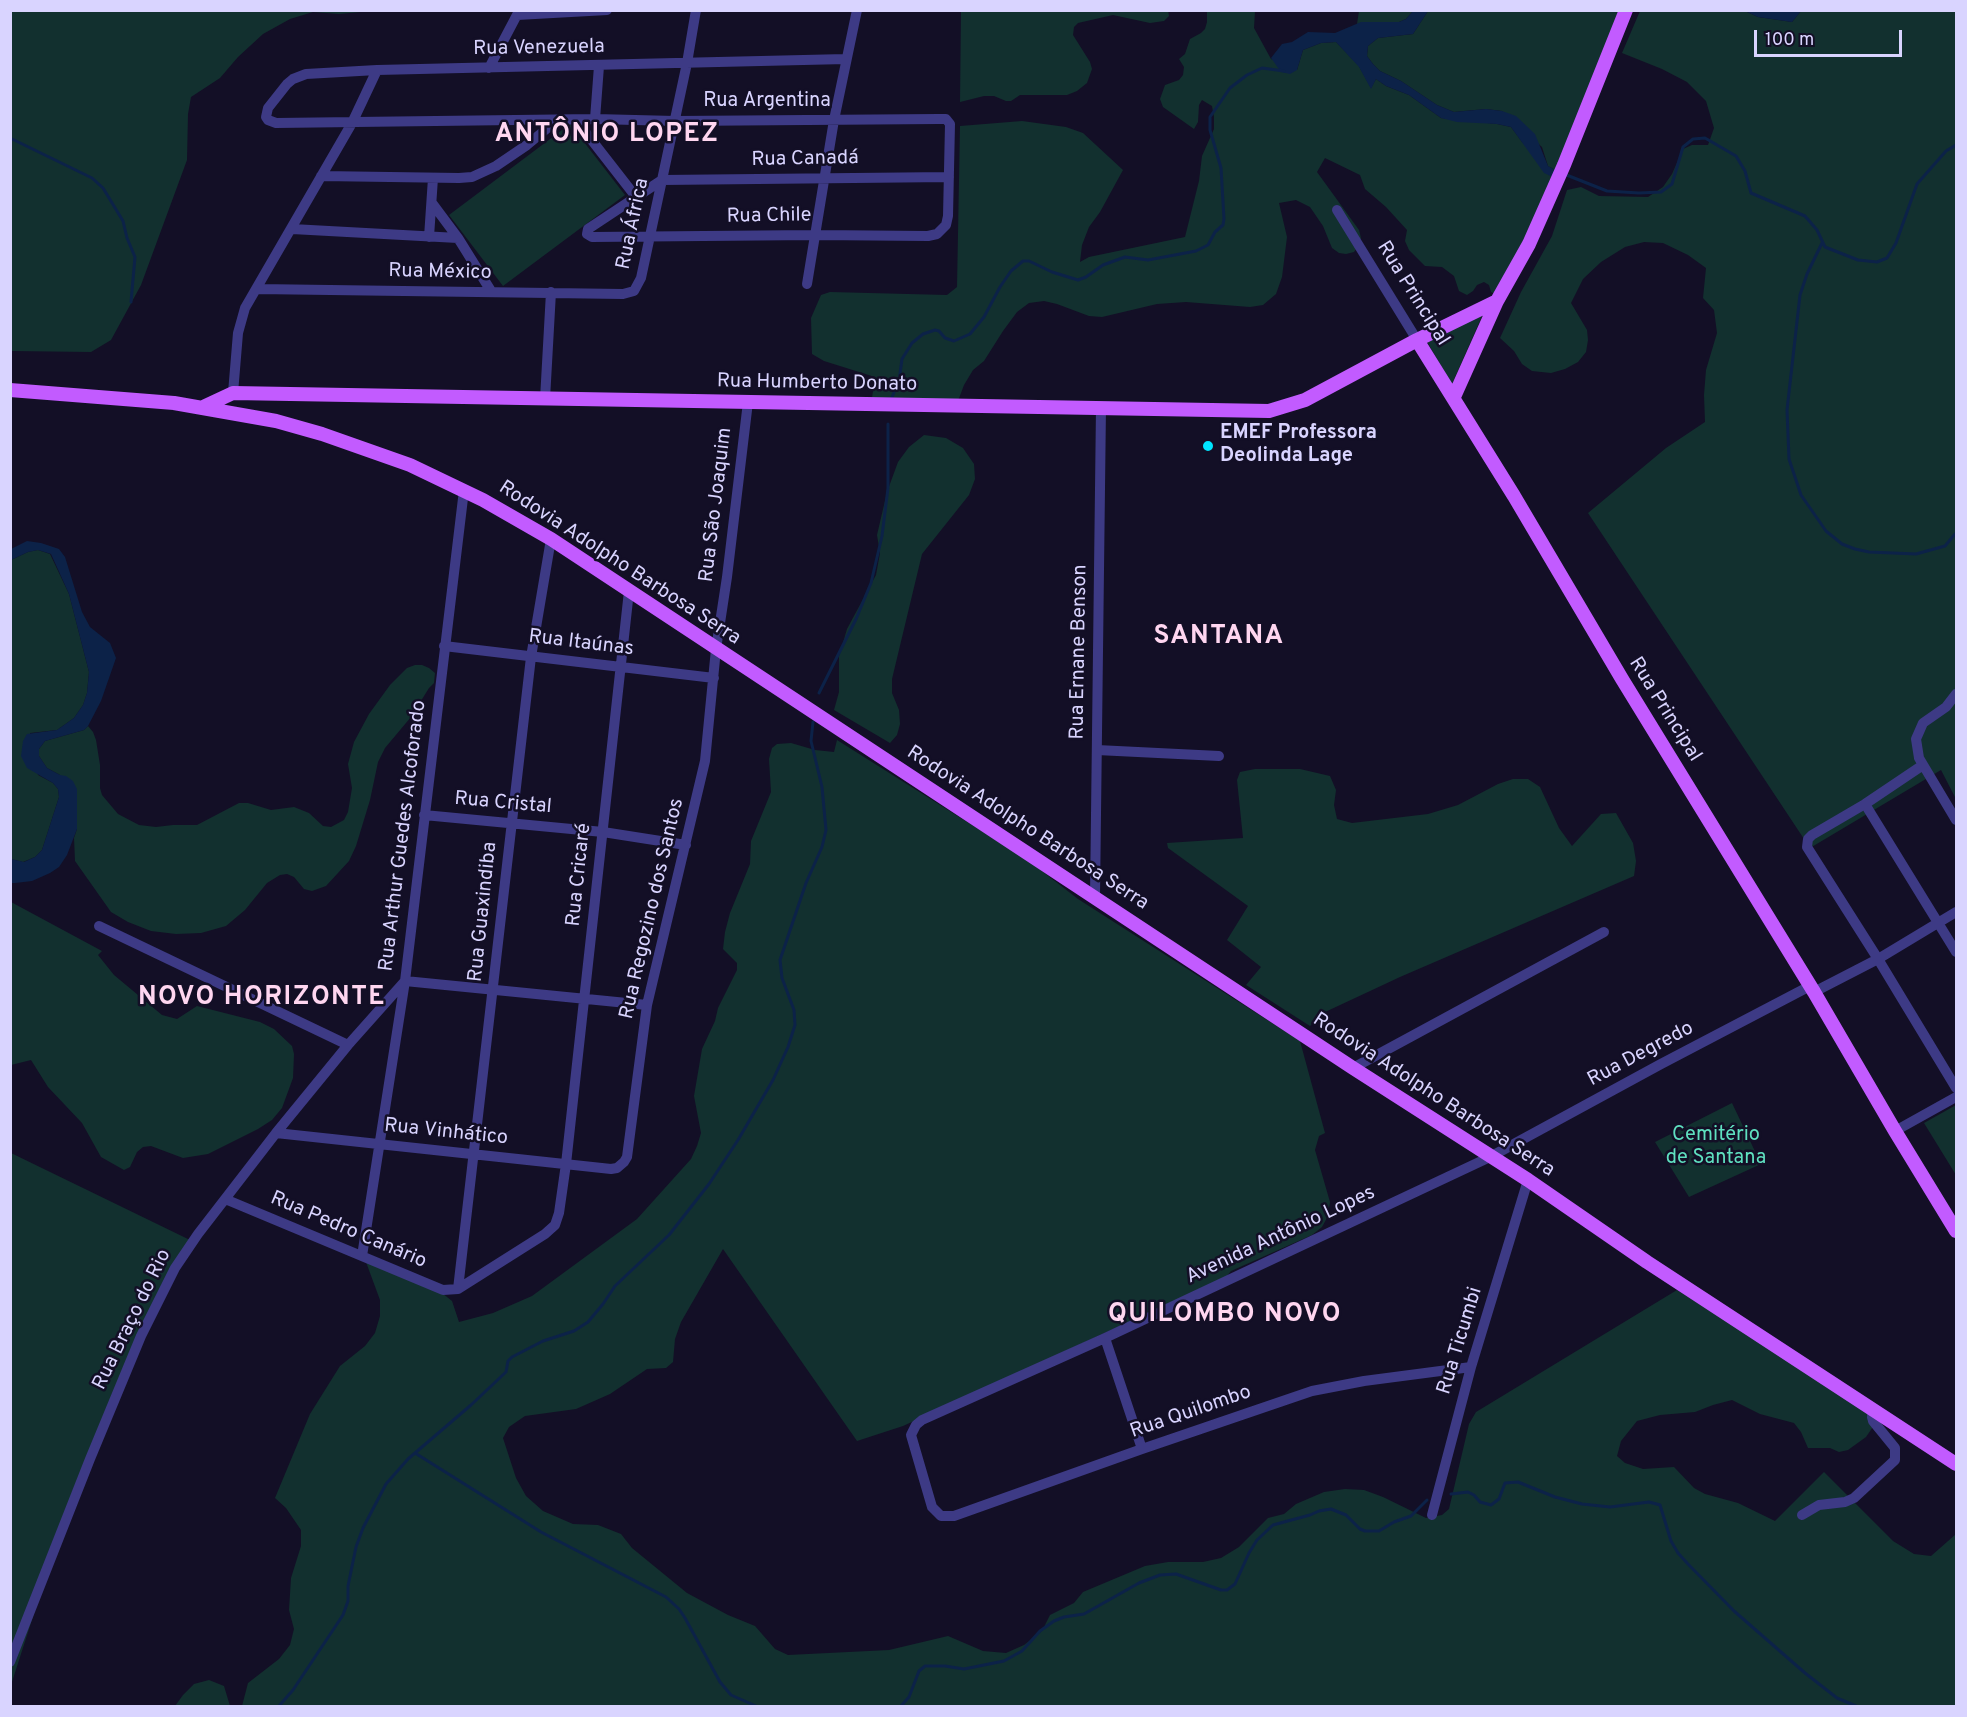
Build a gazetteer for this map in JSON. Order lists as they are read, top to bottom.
{
  "streets": {
    "main road": ["Rua Principal", "Rua Humberto Donato", "Rodovia Adolpho Barbosa Serra"],
    "street": [
      "Rua Venezuela",
      "Rua Argentina",
      "Rua Canadá",
      "Rua Chile",
      "Rua África",
      "Rua México",
      "Rua São Joaquim",
      "Rua Itaúnas",
      "Rua Ernane Benson",
      "Rua Cristal",
      "Rua Arthur Guedes Alcoforado",
      "Rua Cricaré",
      "Rua Regozino dos Santos",
      "Rua Guaxindiba",
      "Rua Degredo",
      "Rua Vinhático",
      "Rua Pedro Canário",
      "Avenida Antônio Lopes",
      "Rua Braço do Rio",
      "Rua Ticumbi",
      "Rua Quilombo"
    ]
  },
  "crossings": [
    ["Rua Venezuela", "Rua Argentina"],
    ["Rua Venezuela", "Rua África"],
    ["Rua Argentina", "Rua Canadá"],
    ["Rua Argentina", "Rua Chile"],
    ["Rua Argentina", "Rua África"],
    ["Rua Canadá", "Rua Chile"],
    ["Rua Canadá", "Rua África"],
    ["Rua Chile", "Rua África"],
    ["Rua África", "Rua México"],
    ["Rua Principal", "Rua Humberto Donato"],
    ["Rua Principal", "Rua Degredo"],
    ["Rua Humberto Donato", "Rua São Joaquim"],
    ["Rua Humberto Donato", "Rodovia Adolpho Barbosa Serra"],
    ["Rua Humberto Donato", "Rua Ernane Benson"],
    ["Rua São Joaquim", "Rodovia Adolpho Barbosa Serra"],
    ["Rua São Joaquim", "Rua Regozino dos Santos"],
    ["Rodovia Adolpho Barbosa Serra", "Rua Ernane Benson"],
    ["Rodovia Adolpho Barbosa Serra", "Rua Arthur Guedes Alcoforado"],
    ["Rodovia Adolpho Barbosa Serra", "Rua Cricaré"],
    ["Rodovia Adolpho Barbosa Serra", "Rua Regozino dos Santos"],
    ["Rodovia Adolpho Barbosa Serra", "Rua Guaxindiba"],
    ["Rodovia Adolpho Barbosa Serra", "Rua Degredo"],
    ["Rodovia Adolpho Barbosa Serra", "Avenida Antônio Lopes"],
    ["Rodovia Adolpho Barbosa Serra", "Rua Ticumbi"],
    ["Rua Itaúnas", "Rua Arthur Guedes Alcoforado"],
    ["Rua Itaúnas", "Rua Cricaré"],
    ["Rua Itaúnas", "Rua Regozino dos Santos"],
    ["Rua Itaúnas", "Rua Guaxindiba"],
    ["Rua Cristal", "Rua Arthur Guedes Alcoforado"],
    ["Rua Cristal", "Rua Cricaré"],
    ["Rua Cristal", "Rua Regozino dos Santos"],
    ["Rua Cristal", "Rua Guaxindiba"],
    ["Rua Arthur Guedes Alcoforado", "Rua Vinhático"],
    ["Rua Arthur Guedes Alcoforado", "Rua Pedro Canário"],
    ["Rua Arthur Guedes Alcoforado", "Rua Braço do Rio"],
    ["Rua Cricaré", "Rua Guaxindiba"],
    ["Rua Cricaré", "Rua Vinhático"],
    ["Rua Cricaré", "Rua Pedro Canário"],
    ["Rua Regozino dos Santos", "Rua Vinhático"],
    ["Rua Guaxindiba", "Rua Vinhático"],
    ["Rua Guaxindiba", "Rua Pedro Canário"],
    ["Rua Degredo", "Avenida Antônio Lopes"],
    ["Rua Vinhático", "Rua Braço do Rio"],
    ["Rua Pedro Canário", "Rua Braço do Rio"],
    ["Avenida Antônio Lopes", "Rua Quilombo"],
    ["Rua Ticumbi", "Rua Quilombo"]
  ],
  "districts": [
    "ANTÔNIO LOPEZ",
    "SANTANA",
    "NOVO HORIZONTE",
    "QUILOMBO NOVO"
  ],
  "parks": ["Cemitério de Santana"],
  "places": ["EMEF Professora Deolinda Lage"],
  "scale_bar": "100 m"
}
